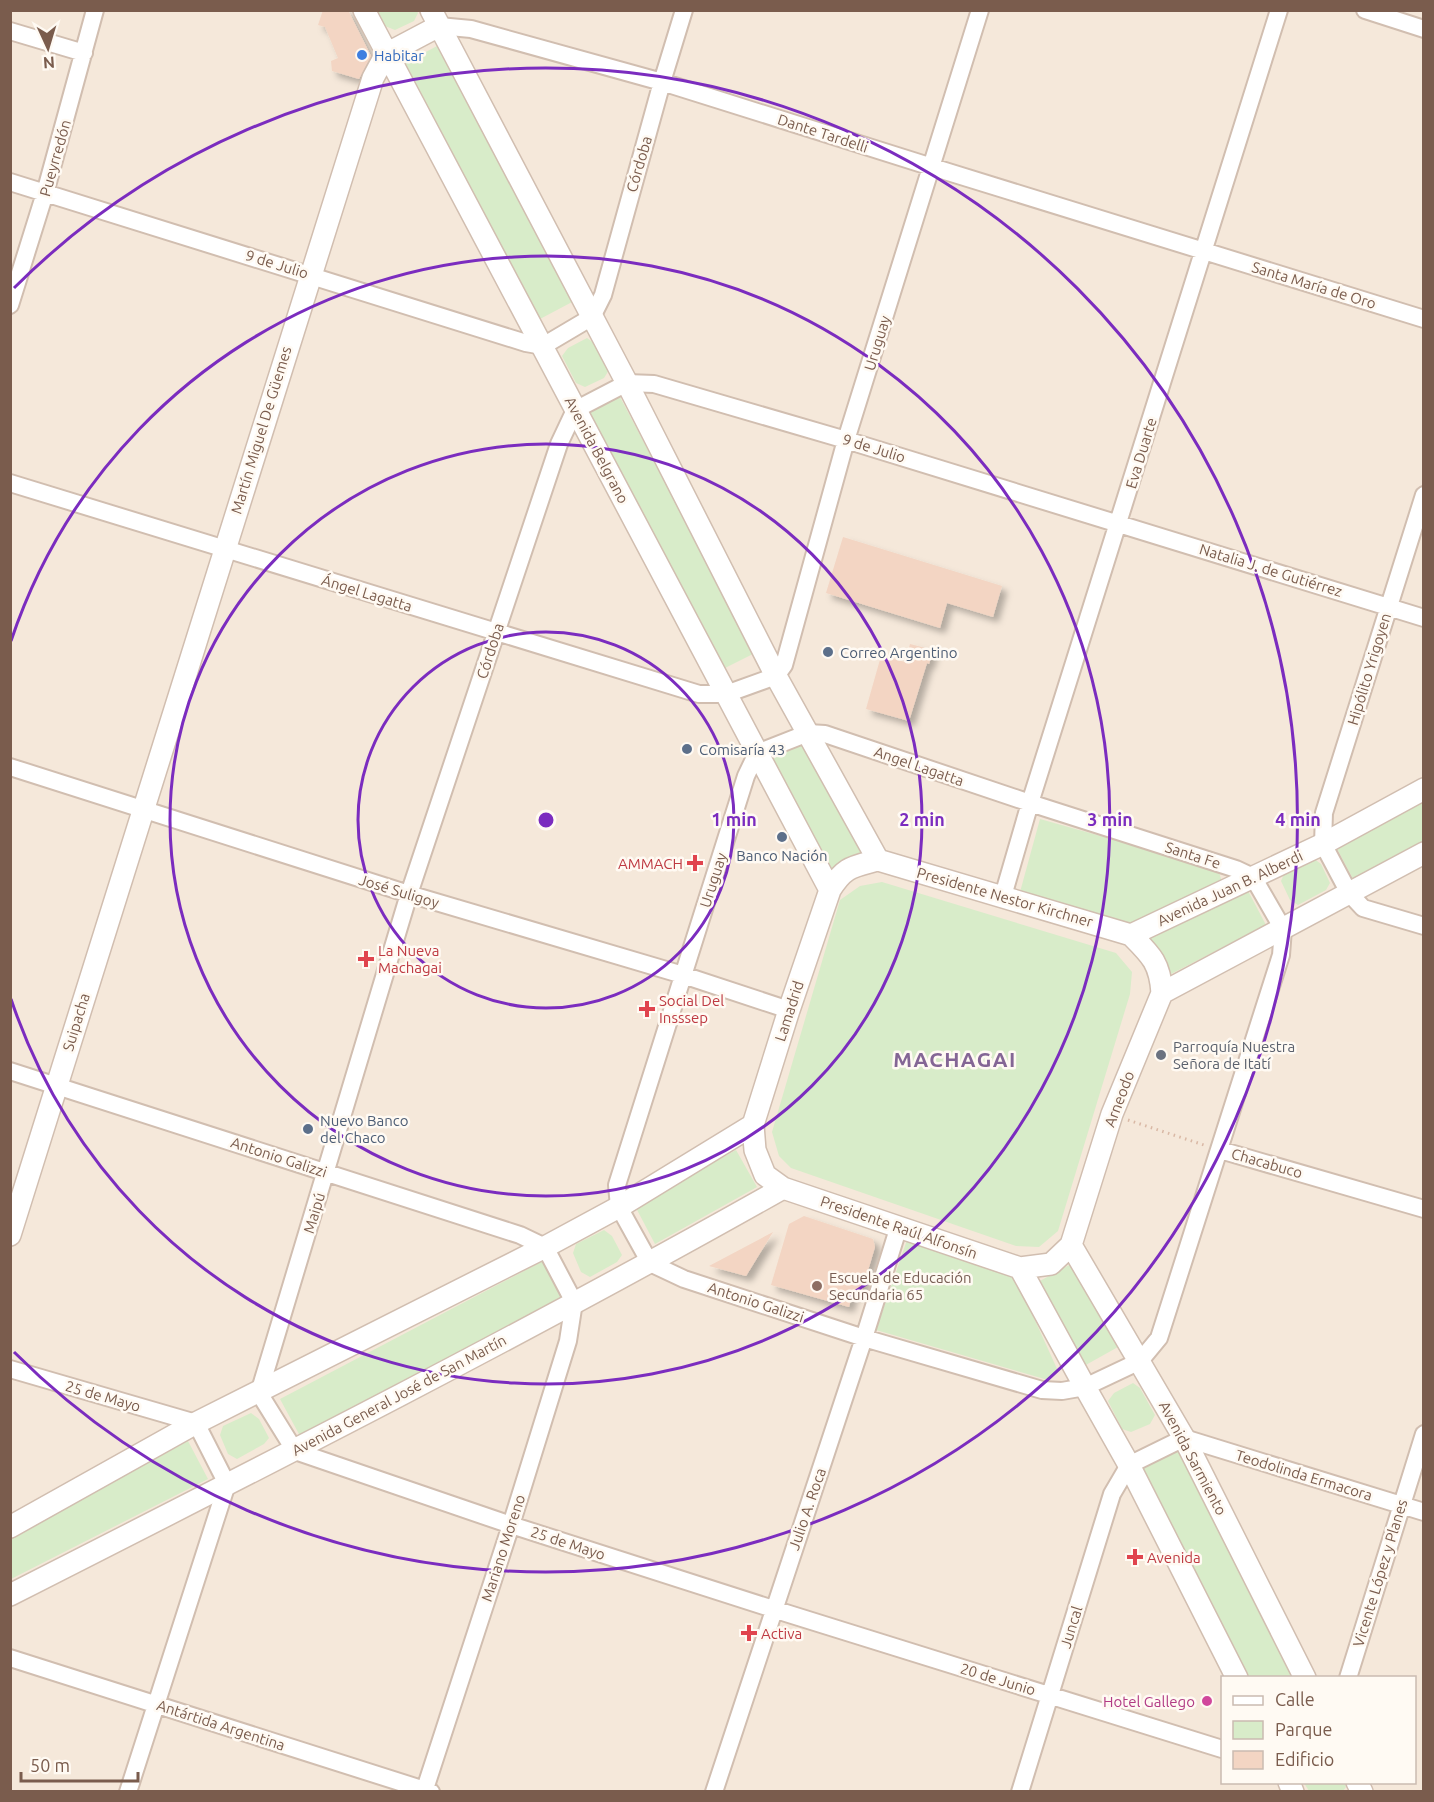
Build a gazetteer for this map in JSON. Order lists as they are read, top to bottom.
{
  "streets": {
    "street": [
      "Dante Tardelli",
      "Pueyrredón",
      "Córdoba",
      "9 de Julio",
      "Santa María de Oro",
      "Uruguay",
      "Martín Miguel De Güemes",
      "Avenida Belgrano",
      "Eva Duarte",
      "Natalia J. de Gutiérrez",
      "Ángel Lagatta",
      "Hipólito Yrigoyen",
      "Angel Lagatta",
      "Santa Fe",
      "Avenida Juan B. Alberdi",
      "José Suligoy",
      "Presidente Nestor Kirchner",
      "Lamadrid",
      "Suipacha",
      "Arneodo",
      "Antonio Galizzi",
      "Chacabuco",
      "Maipú",
      "Presidente Raúl Alfonsín",
      "Avenida General José de San Martín",
      "25 de Mayo",
      "Avenida Sarmiento",
      "Teodolinda Ermacora",
      "Julio A. Roca",
      "Mariano Moreno",
      "Vicente López y Planes",
      "Juncal",
      "20 de Junio",
      "Antártida Argentina"
    ]
  },
  "crossings": [
    ["Dante Tardelli", "Córdoba"],
    ["Dante Tardelli", "Santa María de Oro"],
    ["Dante Tardelli", "Uruguay"],
    ["Dante Tardelli", "Eva Duarte"],
    ["Pueyrredón", "9 de Julio"],
    ["Córdoba", "Avenida Belgrano"],
    ["Córdoba", "Ángel Lagatta"],
    ["Córdoba", "José Suligoy"],
    ["Córdoba", "Maipú"],
    ["9 de Julio", "Uruguay"],
    ["9 de Julio", "Martín Miguel De Güemes"],
    ["9 de Julio", "Avenida Belgrano"],
    ["9 de Julio", "Eva Duarte"],
    ["9 de Julio", "Natalia J. de Gutiérrez"],
    ["Santa María de Oro", "Eva Duarte"],
    ["Uruguay", "Avenida Belgrano"],
    ["Uruguay", "José Suligoy"],
    ["Martín Miguel De Güemes", "Avenida Belgrano"],
    ["Martín Miguel De Güemes", "Ángel Lagatta"],
    ["Martín Miguel De Güemes", "José Suligoy"],
    ["Martín Miguel De Güemes", "Suipacha"],
    ["Avenida Belgrano", "Ángel Lagatta"],
    ["Avenida Belgrano", "Lamadrid"],
    ["Eva Duarte", "Natalia J. de Gutiérrez"],
    ["Eva Duarte", "Angel Lagatta"],
    ["Eva Duarte", "Santa Fe"],
    ["Eva Duarte", "Presidente Nestor Kirchner"],
    ["Natalia J. de Gutiérrez", "Hipólito Yrigoyen"],
    ["Hipólito Yrigoyen", "Avenida Juan B. Alberdi"],
    ["Angel Lagatta", "Santa Fe"],
    ["Santa Fe", "Avenida Juan B. Alberdi"],
    ["Avenida Juan B. Alberdi", "Presidente Nestor Kirchner"],
    ["José Suligoy", "Lamadrid"],
    ["José Suligoy", "Suipacha"],
    ["José Suligoy", "Maipú"],
    ["Presidente Nestor Kirchner", "Lamadrid"],
    ["Presidente Nestor Kirchner", "Arneodo"],
    ["Lamadrid", "Presidente Raúl Alfonsín"],
    ["Suipacha", "Antonio Galizzi"],
    ["Arneodo", "Chacabuco"],
    ["Arneodo", "Presidente Raúl Alfonsín"],
    ["Arneodo", "Avenida Sarmiento"],
    ["Antonio Galizzi", "Maipú"],
    ["Antonio Galizzi", "Avenida General José de San Martín"],
    ["Antonio Galizzi", "Julio A. Roca"],
    ["Presidente Raúl Alfonsín", "Avenida General José de San Martín"],
    ["Presidente Raúl Alfonsín", "Avenida Sarmiento"],
    ["Presidente Raúl Alfonsín", "Julio A. Roca"],
    ["Avenida General José de San Martín", "25 de Mayo"],
    ["Avenida General José de San Martín", "Mariano Moreno"],
    ["25 de Mayo", "Julio A. Roca"],
    ["25 de Mayo", "Mariano Moreno"],
    ["25 de Mayo", "20 de Junio"],
    ["Avenida Sarmiento", "Teodolinda Ermacora"],
    ["Teodolinda Ermacora", "Vicente López y Planes"],
    ["Julio A. Roca", "20 de Junio"],
    ["Mariano Moreno", "Antártida Argentina"],
    ["Juncal", "20 de Junio"]
  ],
  "districts": ["MACHAGAI"],
  "places": {
    "other": [
      "Habitar",
      "Correo Argentino",
      "Comisaría 43",
      "Banco Nación",
      "Parroquía Nuestra Señora de Itatí",
      "Nuevo Banco del Chaco",
      "Escuela de Educación Secundaria 65",
      "Hotel Gallego"
    ],
    "health": [
      "AMMACH",
      "La Nueva Machagai",
      "Social Del Insssep",
      "Avenida",
      "Activa"
    ]
  },
  "legend": ["Calle", "Parque", "Edificio"],
  "scale_bar": "50 m",
  "north": "bottom",
  "rings": [
    "1 min",
    "2 min",
    "3 min",
    "4 min"
  ]
}
